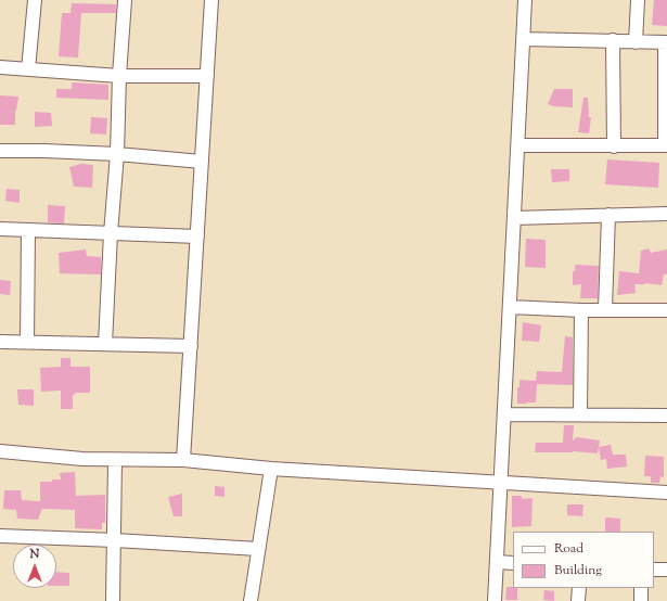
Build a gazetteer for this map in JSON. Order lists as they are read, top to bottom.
{
  "legend": ["Road", "Building"],
  "north": "top"
}
